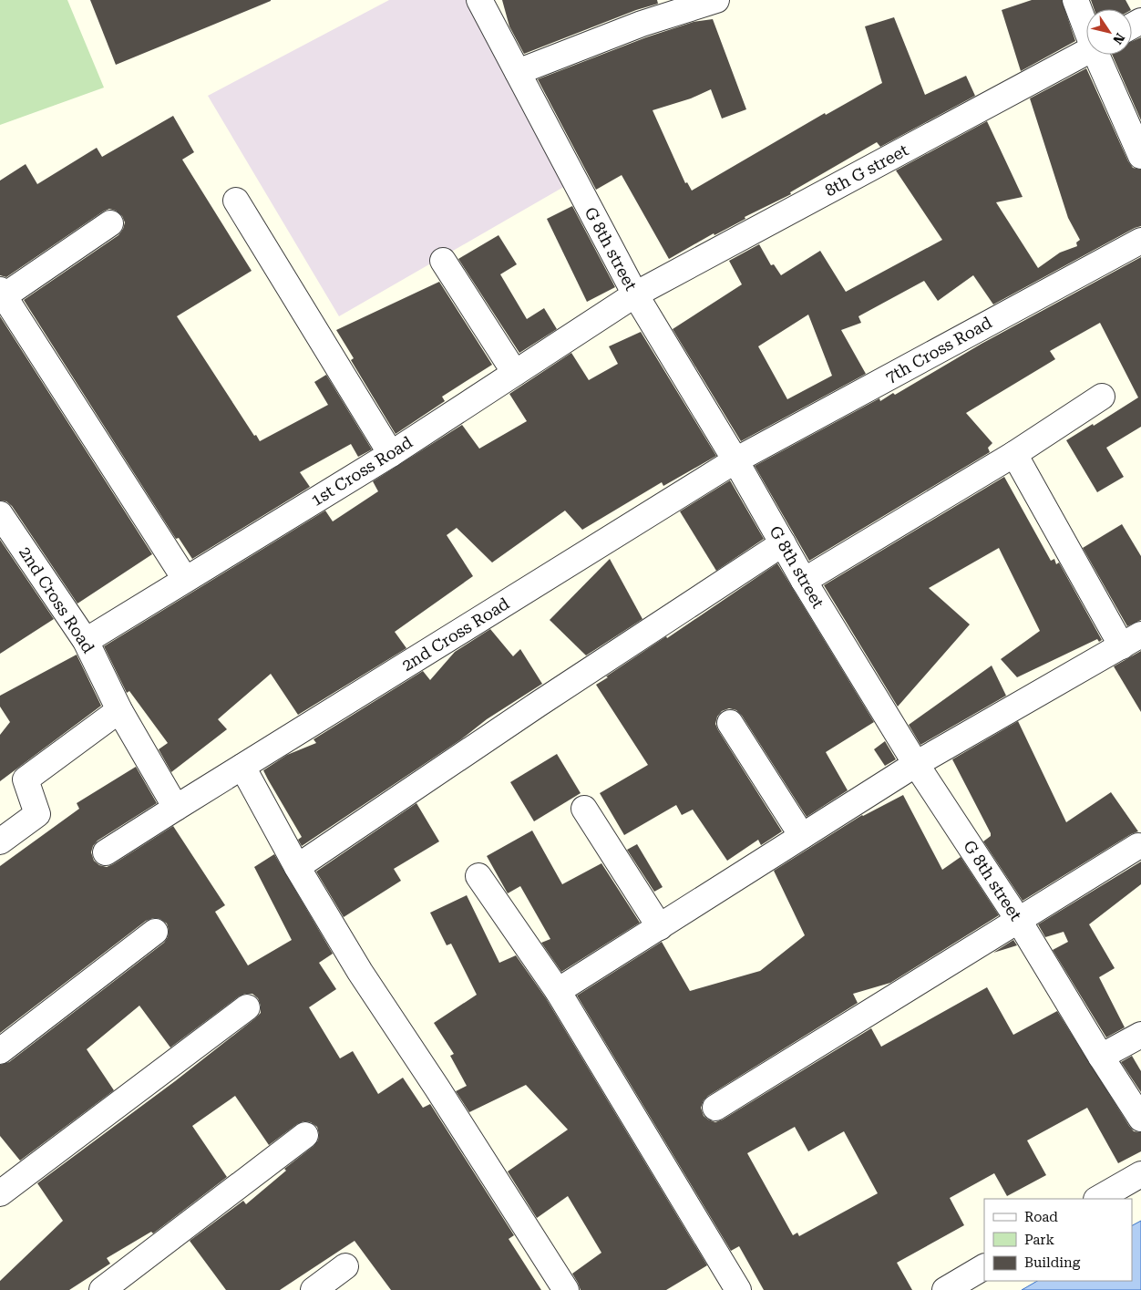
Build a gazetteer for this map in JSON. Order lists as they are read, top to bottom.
{
  "streets": {
    "street": [
      "8th G street",
      "G 8th street",
      "7th Cross Road",
      "1st Cross Road",
      "2nd Cross Road"
    ]
  },
  "crossings": [
    ["8th G street", "G 8th street"],
    ["8th G street", "1st Cross Road"],
    ["G 8th street", "7th Cross Road"],
    ["G 8th street", "1st Cross Road"],
    ["G 8th street", "2nd Cross Road"],
    ["7th Cross Road", "2nd Cross Road"],
    ["1st Cross Road", "2nd Cross Road"]
  ],
  "legend": ["Road", "Park", "Building"],
  "north": "bottom right"
}
